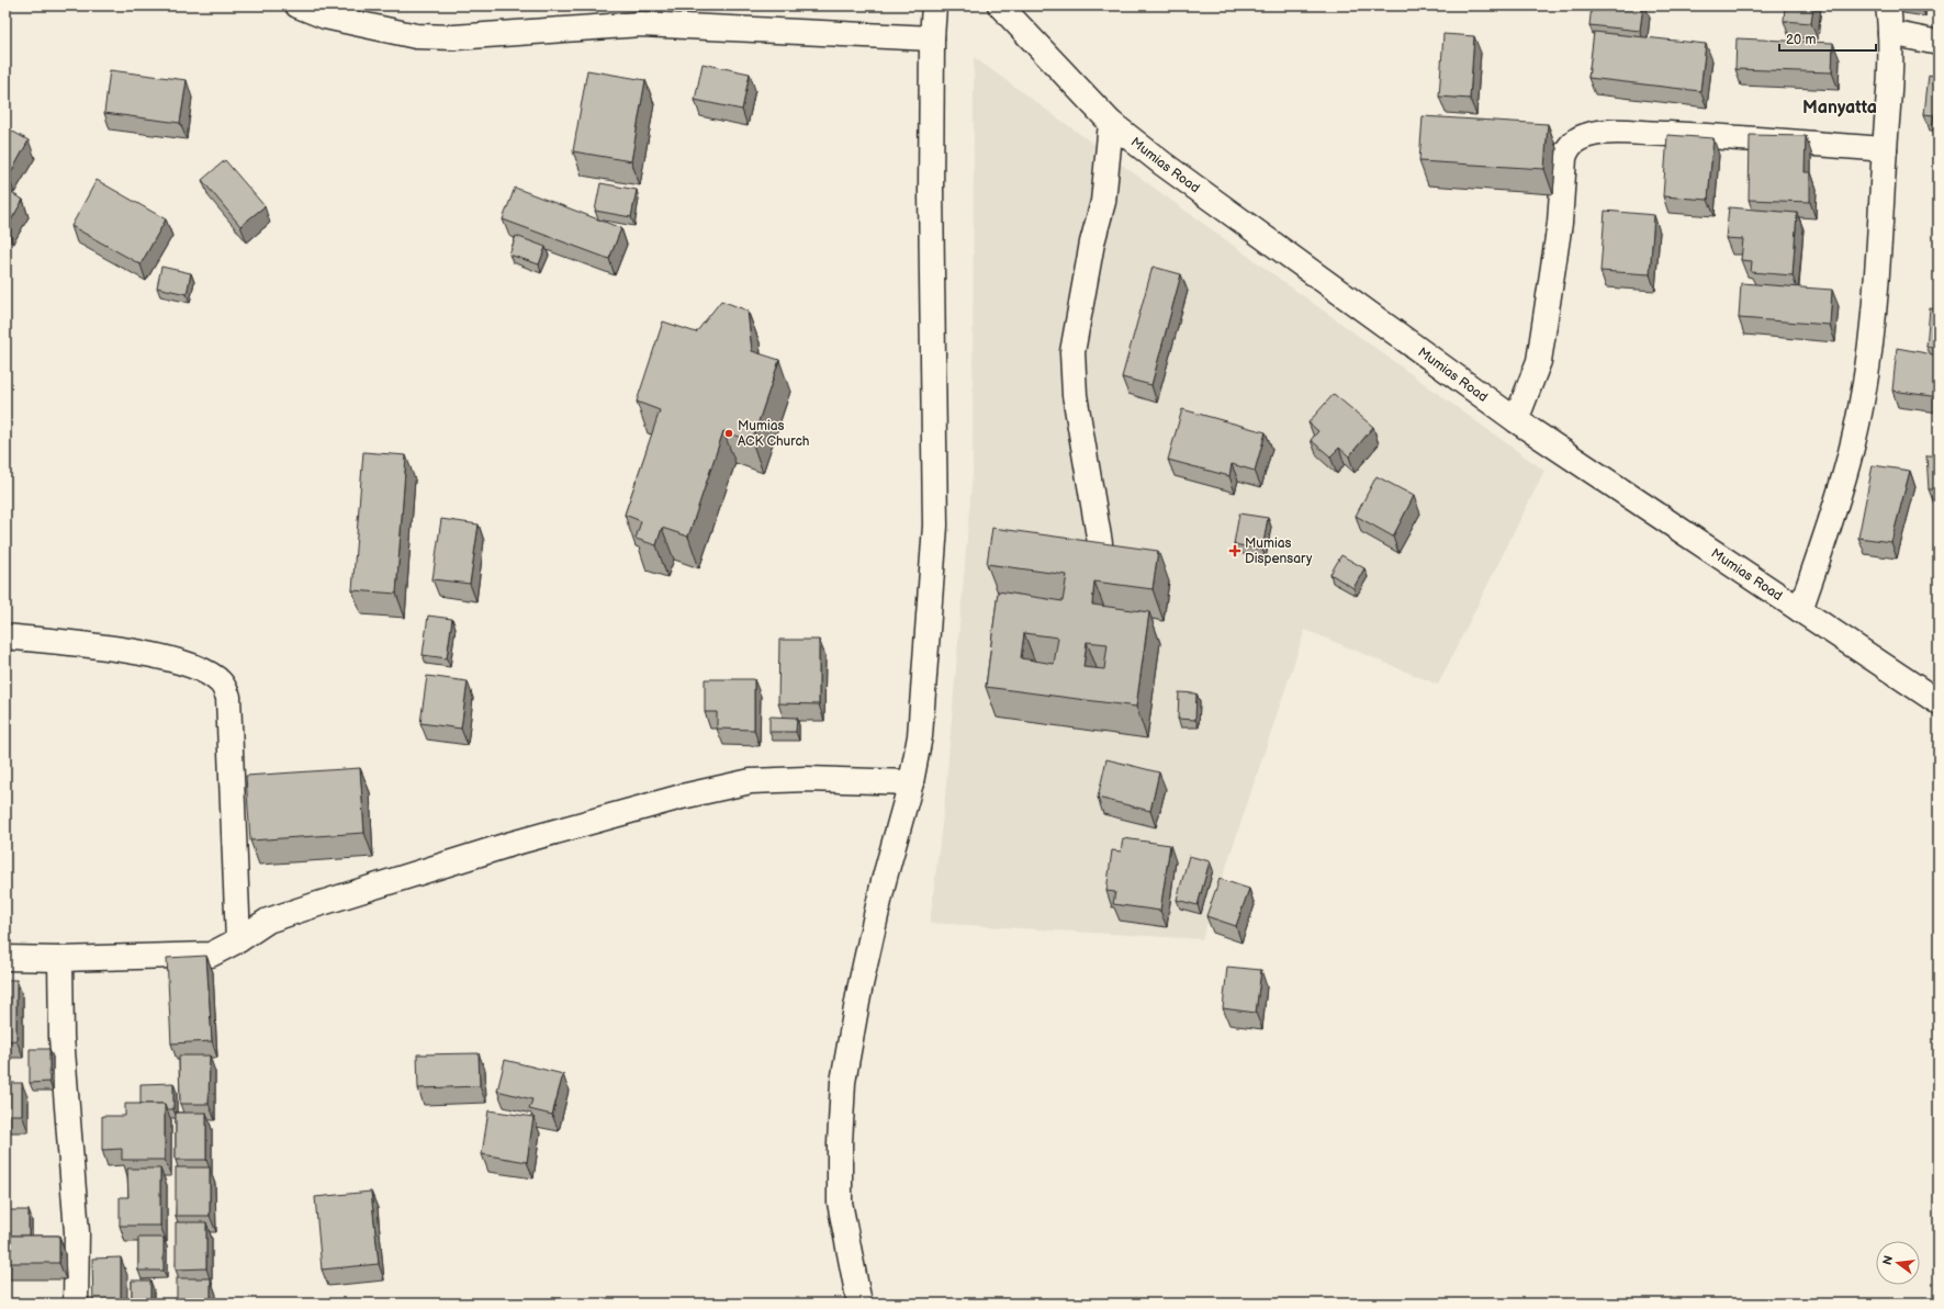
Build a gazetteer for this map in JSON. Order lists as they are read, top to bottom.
{
  "streets": {
    "street": ["Mumias Road"]
  },
  "districts": ["Manyatta"],
  "places": {
    "other": ["Mumias ACK Church"],
    "health": ["Mumias Dispensary"]
  },
  "scale_bar": "20 m",
  "north": "left"
}
